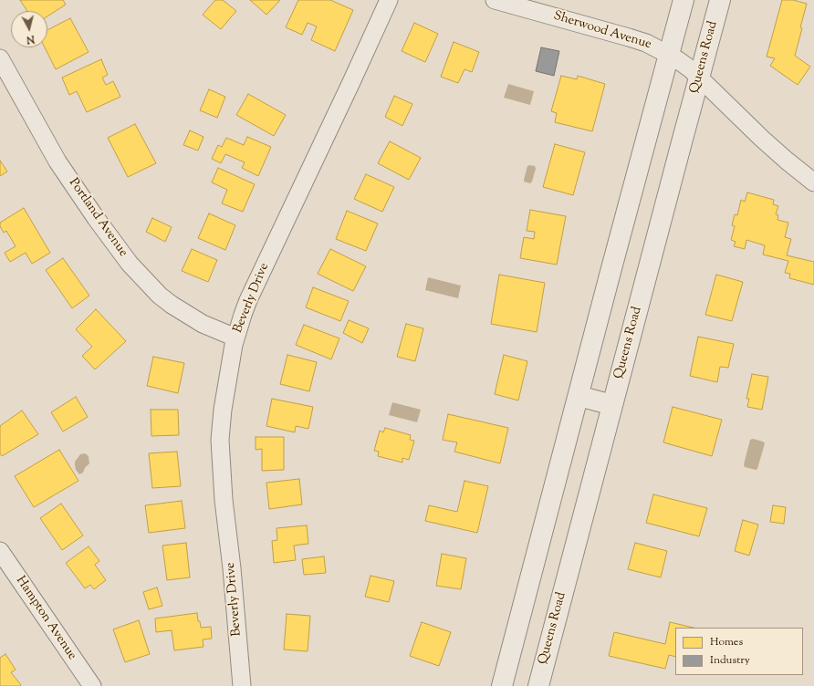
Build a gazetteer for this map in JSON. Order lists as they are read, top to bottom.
{
  "streets": {
    "street": [
      "Sherwood Avenue",
      "Queens Road",
      "Portland Avenue",
      "Beverly Drive",
      "Hampton Avenue"
    ]
  },
  "crossings": [
    ["Sherwood Avenue", "Queens Road"],
    ["Portland Avenue", "Beverly Drive"]
  ],
  "legend": ["Homes", "Industry"],
  "north": "bottom"
}
